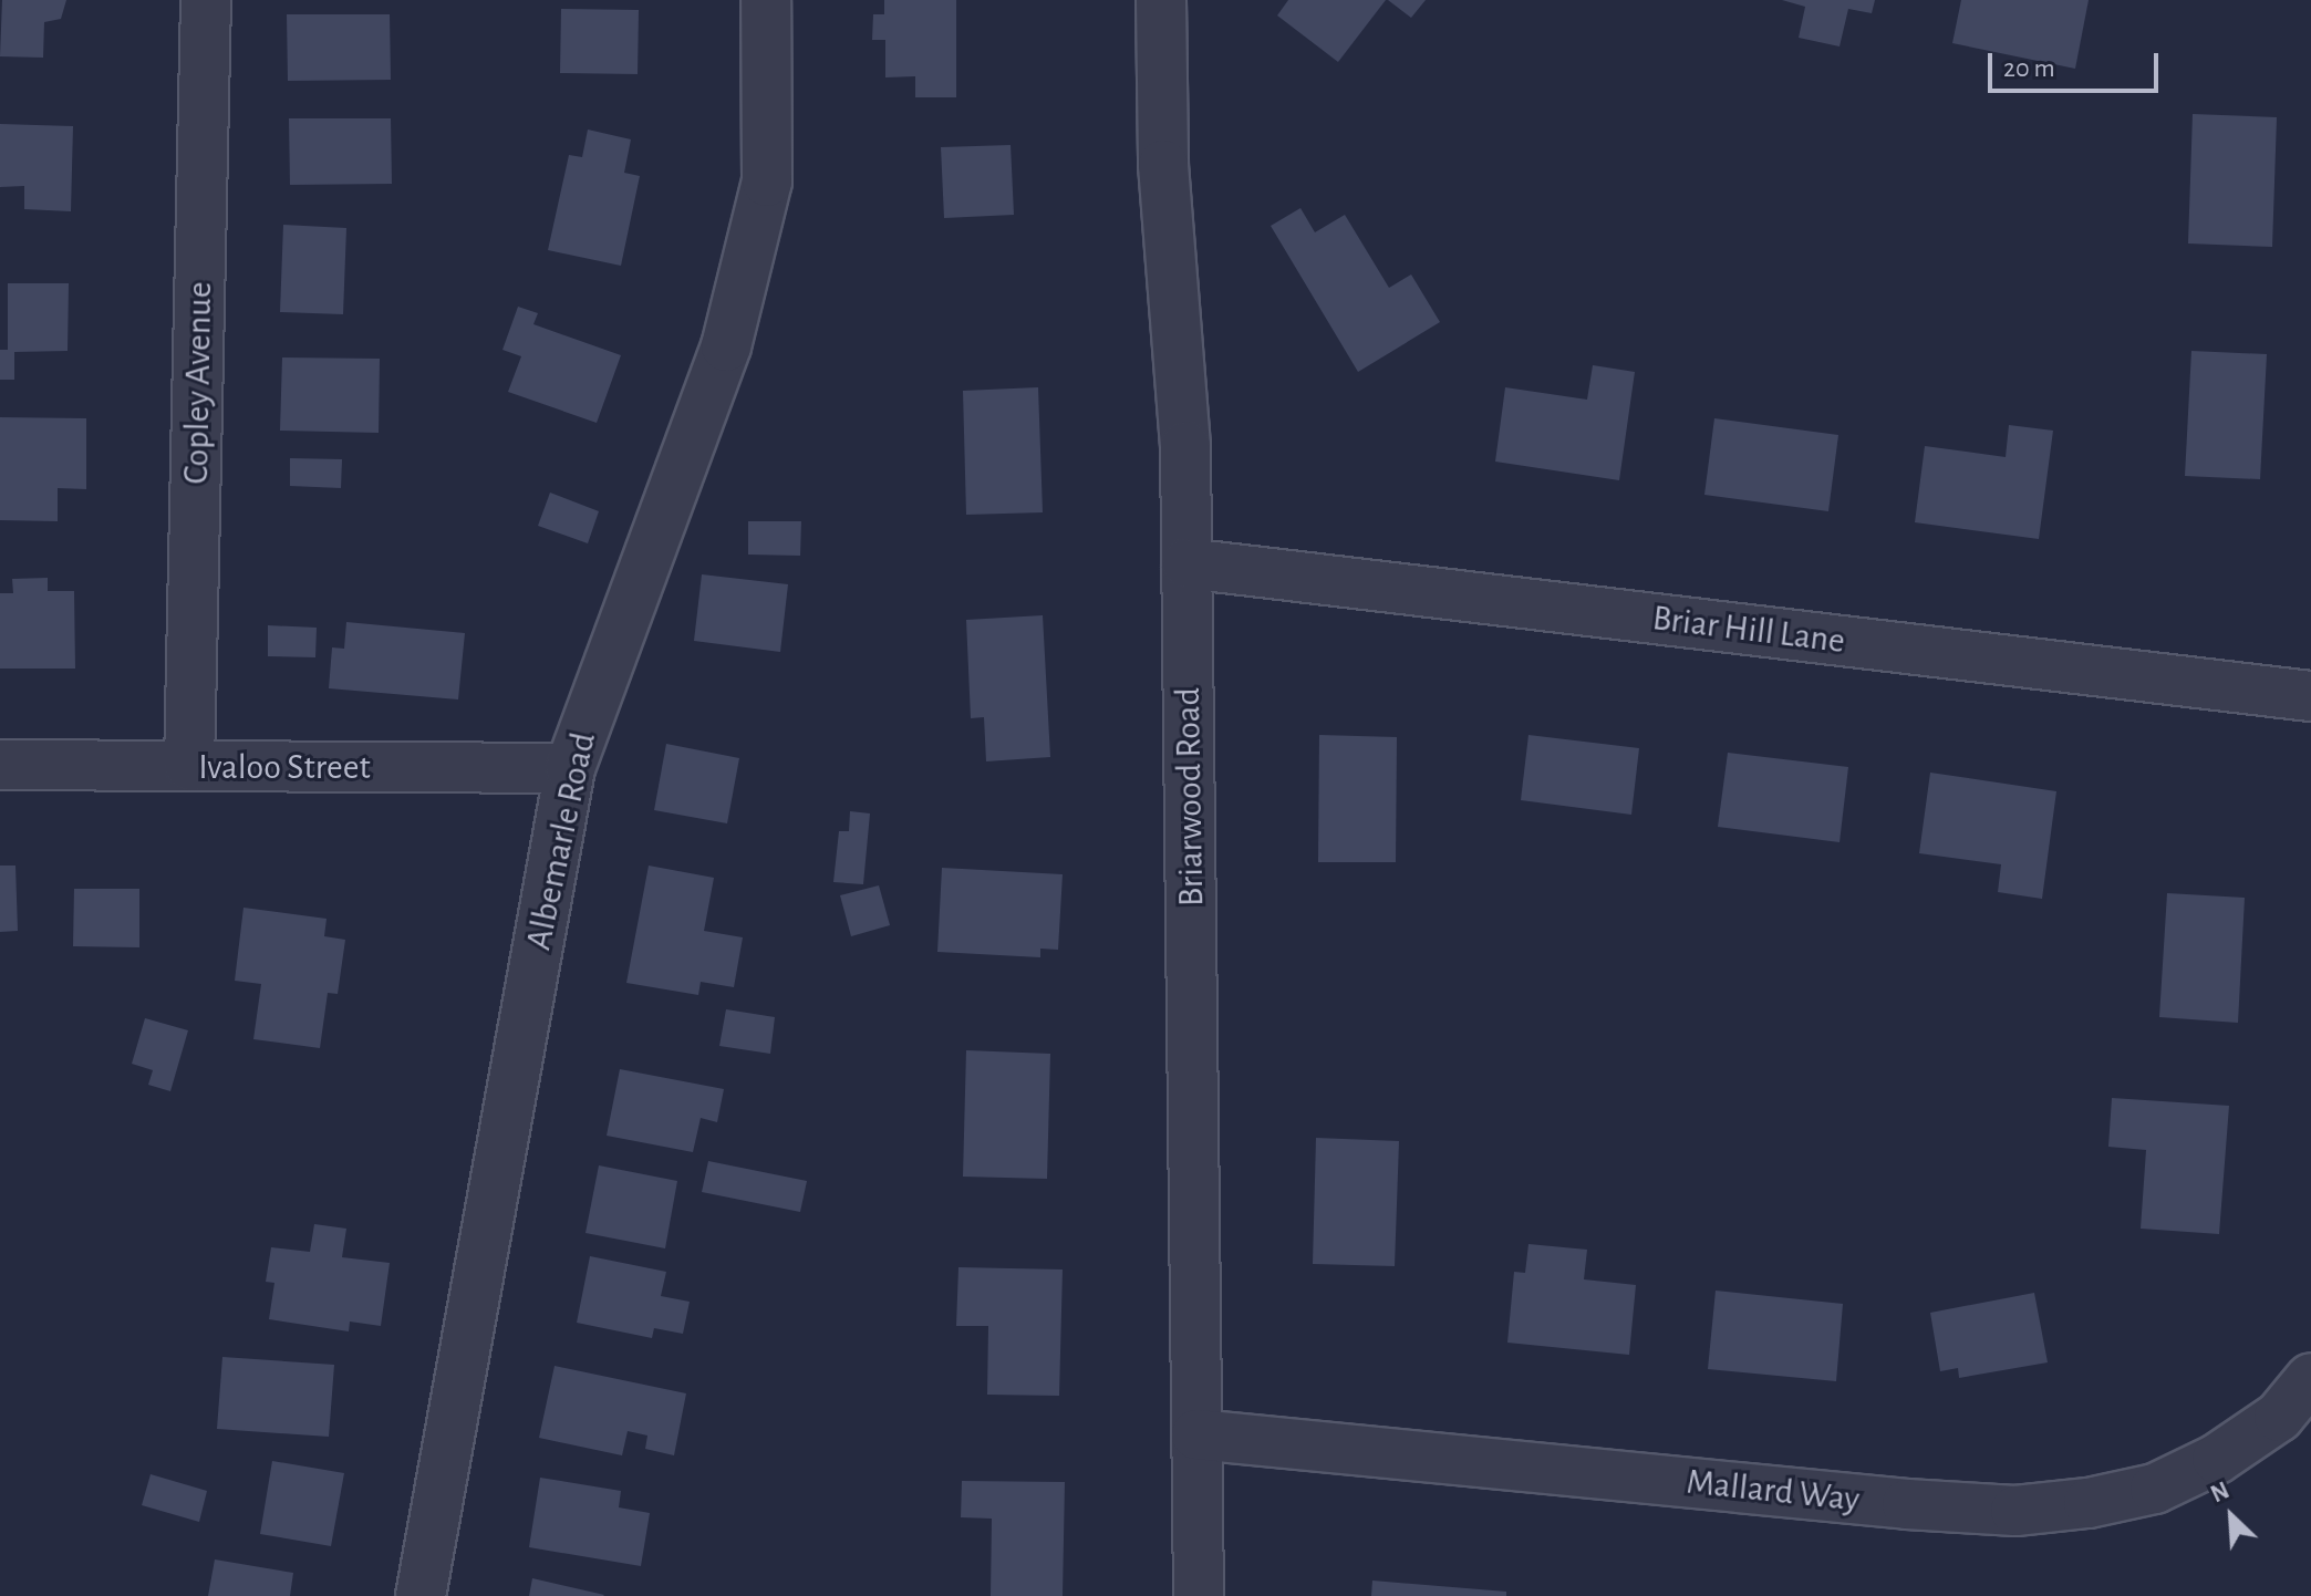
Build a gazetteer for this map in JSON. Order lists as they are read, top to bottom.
{
  "streets": {
    "street": [
      "Copley Avenue",
      "Briar Hill Lane",
      "Ivaloo Street",
      "Briarwood Road",
      "Albemarle Road",
      "Mallard Way"
    ]
  },
  "crossings": [
    ["Copley Avenue", "Ivaloo Street"],
    ["Briar Hill Lane", "Briarwood Road"],
    ["Ivaloo Street", "Albemarle Road"],
    ["Briarwood Road", "Mallard Way"]
  ],
  "scale_bar": "20 m",
  "north": "top left"
}
